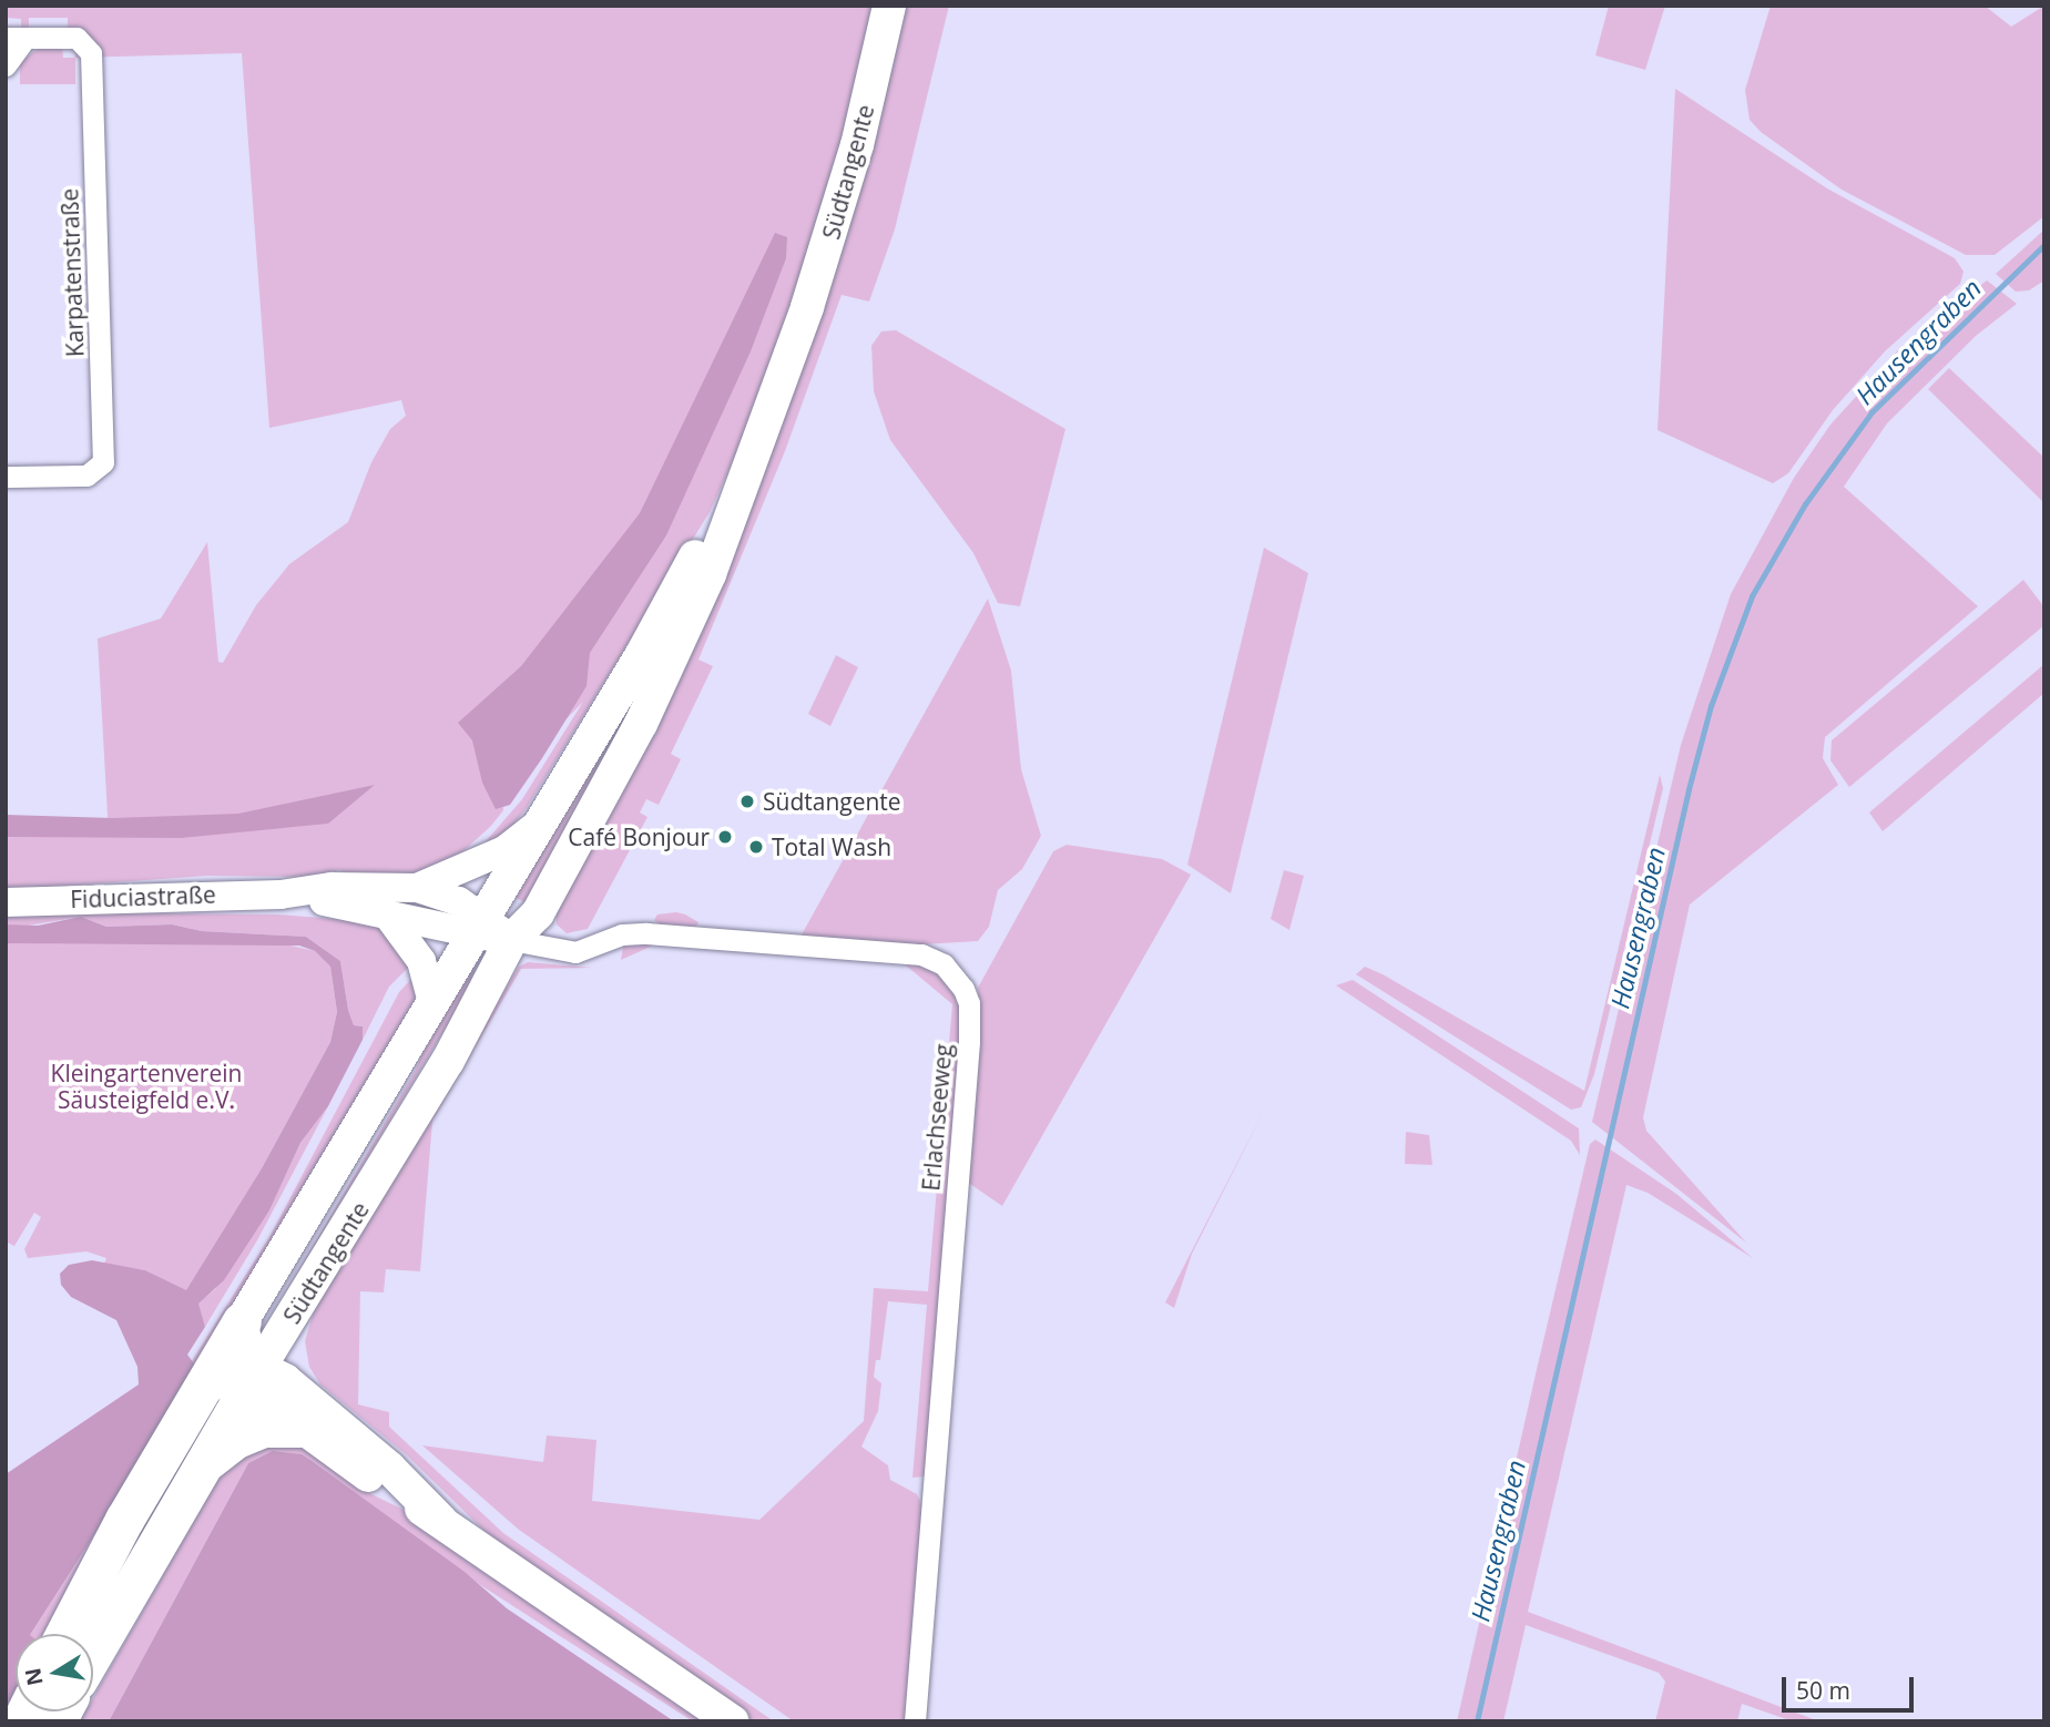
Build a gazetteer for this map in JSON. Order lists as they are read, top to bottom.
{
  "streets": {
    "highway": ["Südtangente"],
    "main road": ["Fiduciastraße"],
    "street": ["Karpatenstraße", "Erlachseeweg"]
  },
  "crossings": [
    ["Südtangente", "Fiduciastraße"],
    ["Südtangente", "Erlachseeweg"],
    ["Fiduciastraße", "Erlachseeweg"]
  ],
  "water": ["Hausengraben"],
  "parks": ["Kleingartenverein Säusteigfeld e.V."],
  "places": ["Südtangente", "Café Bonjour", "Total Wash"],
  "scale_bar": "50 m",
  "north": "left"
}
